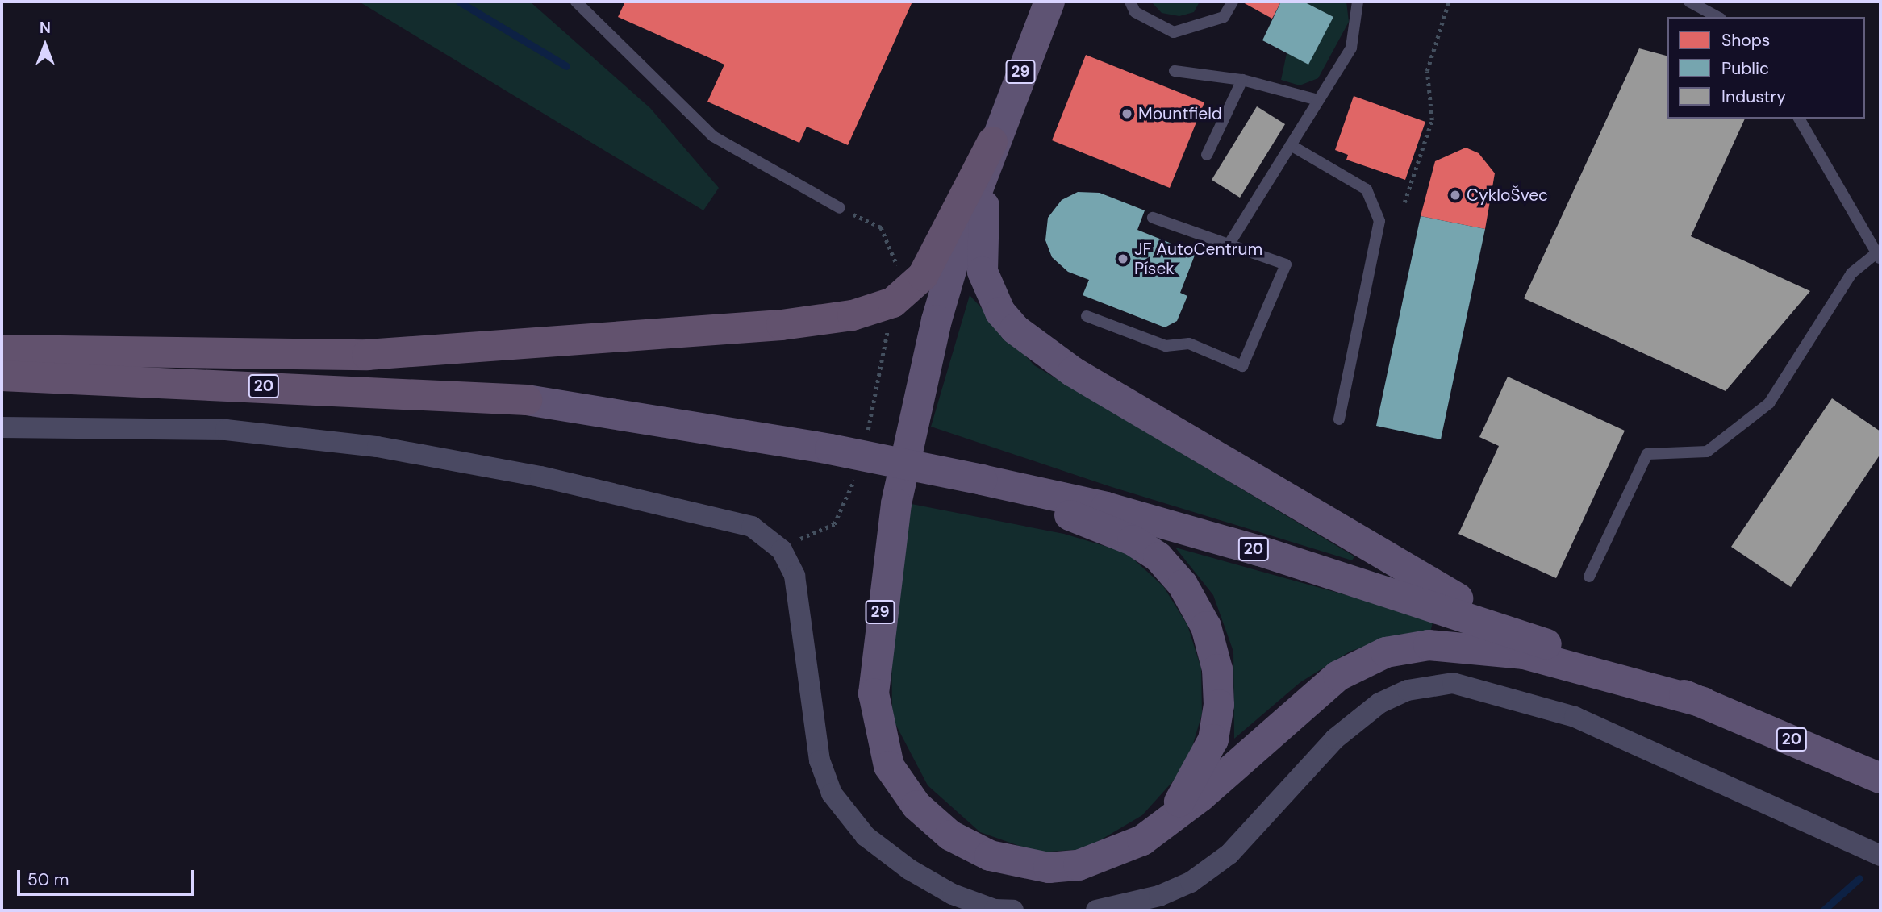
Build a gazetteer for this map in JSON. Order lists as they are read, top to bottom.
{
  "streets": {
    "highway": ["20"],
    "main road": ["29"]
  },
  "places": ["Mountfield", "CykloŠvec", "JF AutoCentrum Písek"],
  "legend": ["Shops", "Public", "Industry"],
  "scale_bar": "50 m",
  "north": "top"
}
